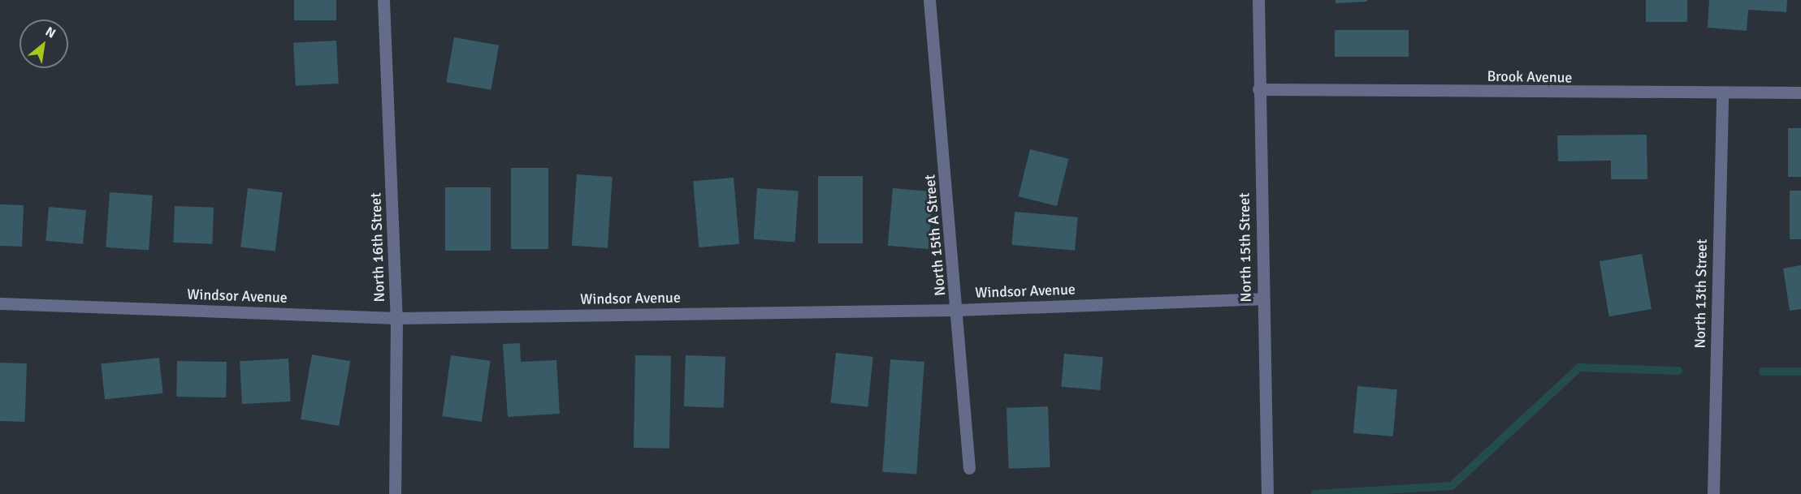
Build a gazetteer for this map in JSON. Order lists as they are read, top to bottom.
{
  "streets": {
    "street": [
      "Brook Avenue",
      "North 15th A Street",
      "North 16th Street",
      "North 15th Street",
      "Windsor Avenue",
      "North 13th Street"
    ]
  },
  "crossings": [
    ["Brook Avenue", "North 15th Street"],
    ["Brook Avenue", "North 13th Street"],
    ["North 15th A Street", "Windsor Avenue"],
    ["North 16th Street", "Windsor Avenue"],
    ["North 15th Street", "Windsor Avenue"]
  ],
  "north": "top right"
}
